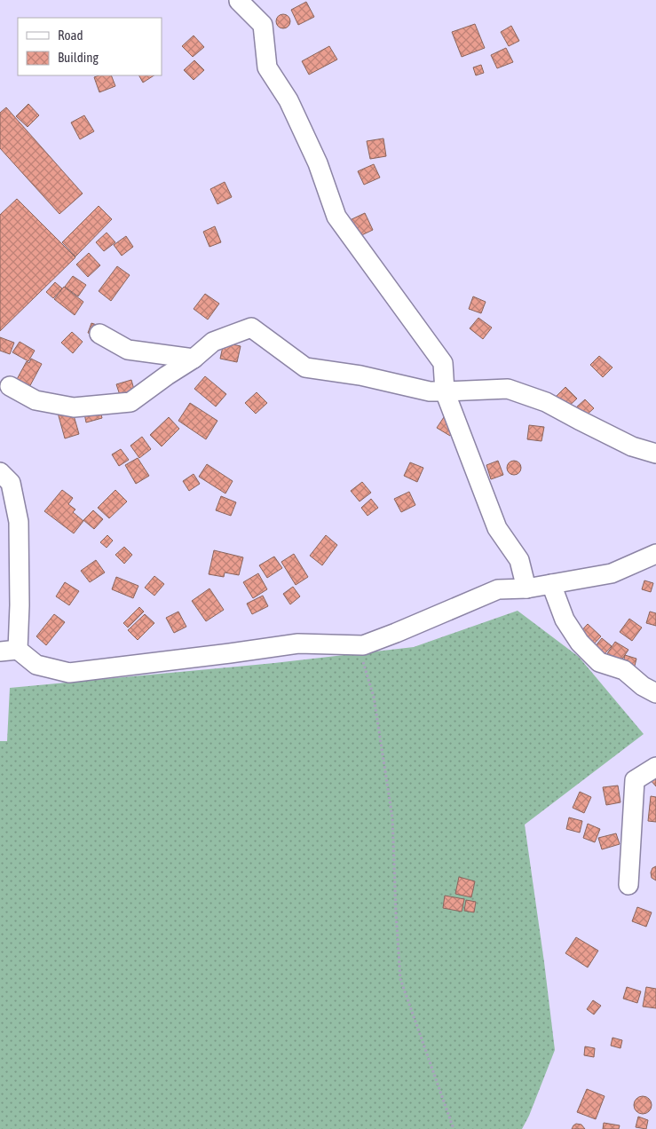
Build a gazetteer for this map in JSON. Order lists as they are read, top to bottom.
{
  "legend": ["Road", "Building"]
}
